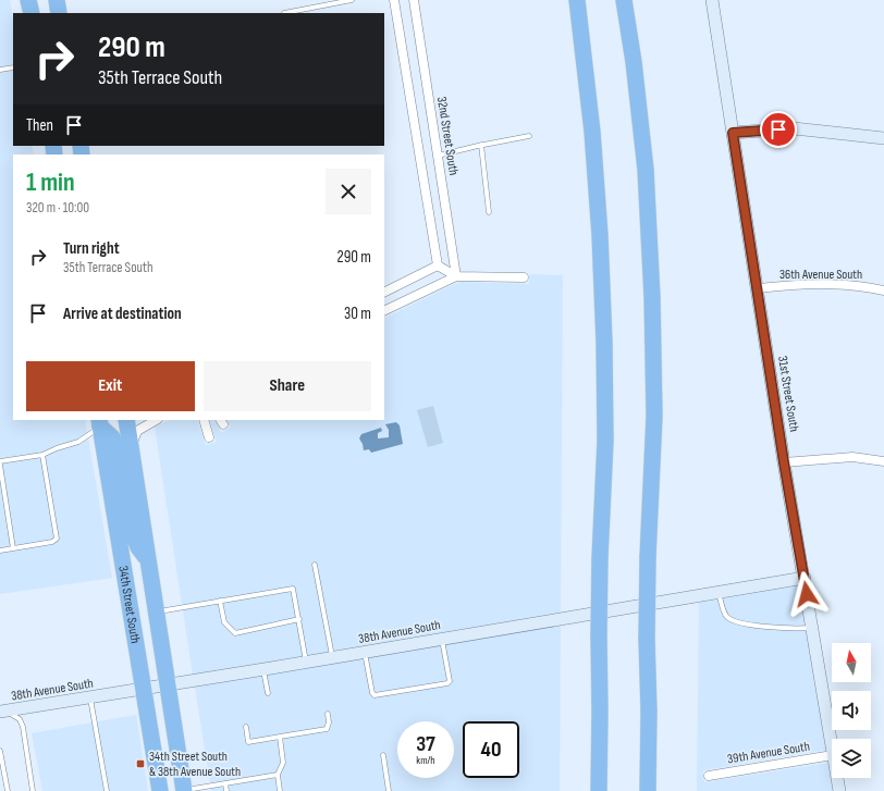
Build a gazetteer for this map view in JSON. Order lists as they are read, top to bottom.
{
  "streets": {
    "highway": ["34th Street South"],
    "street": [
      "32nd Street South",
      "36th Avenue South",
      "31st Street South",
      "38th Avenue South",
      "39th Avenue South"
    ]
  },
  "crossings": [
    ["36th Avenue South", "31st Street South"],
    ["31st Street South", "38th Avenue South"],
    ["34th Street South", "38th Avenue South"]
  ],
  "places": {
    "transit": ["34th Street South & 38th Avenue South"]
  },
  "north": "top",
  "page": {
    "turn": ["290 m", "35th Terrace South"],
    "then": "Then",
    "heading": ["1 min", "320 m · 10:00"],
    "list": [
      {
        "name": "Turn right",
        "note": "35th Terrace South",
        "value": "290 m"
      },
      {
        "name": "Arrive at destination",
        "value": "30 m"
      }
    ],
    "buttons": ["Exit", "Share"],
    "speed": "37 km/h",
    "limit": "40"
  }
}
